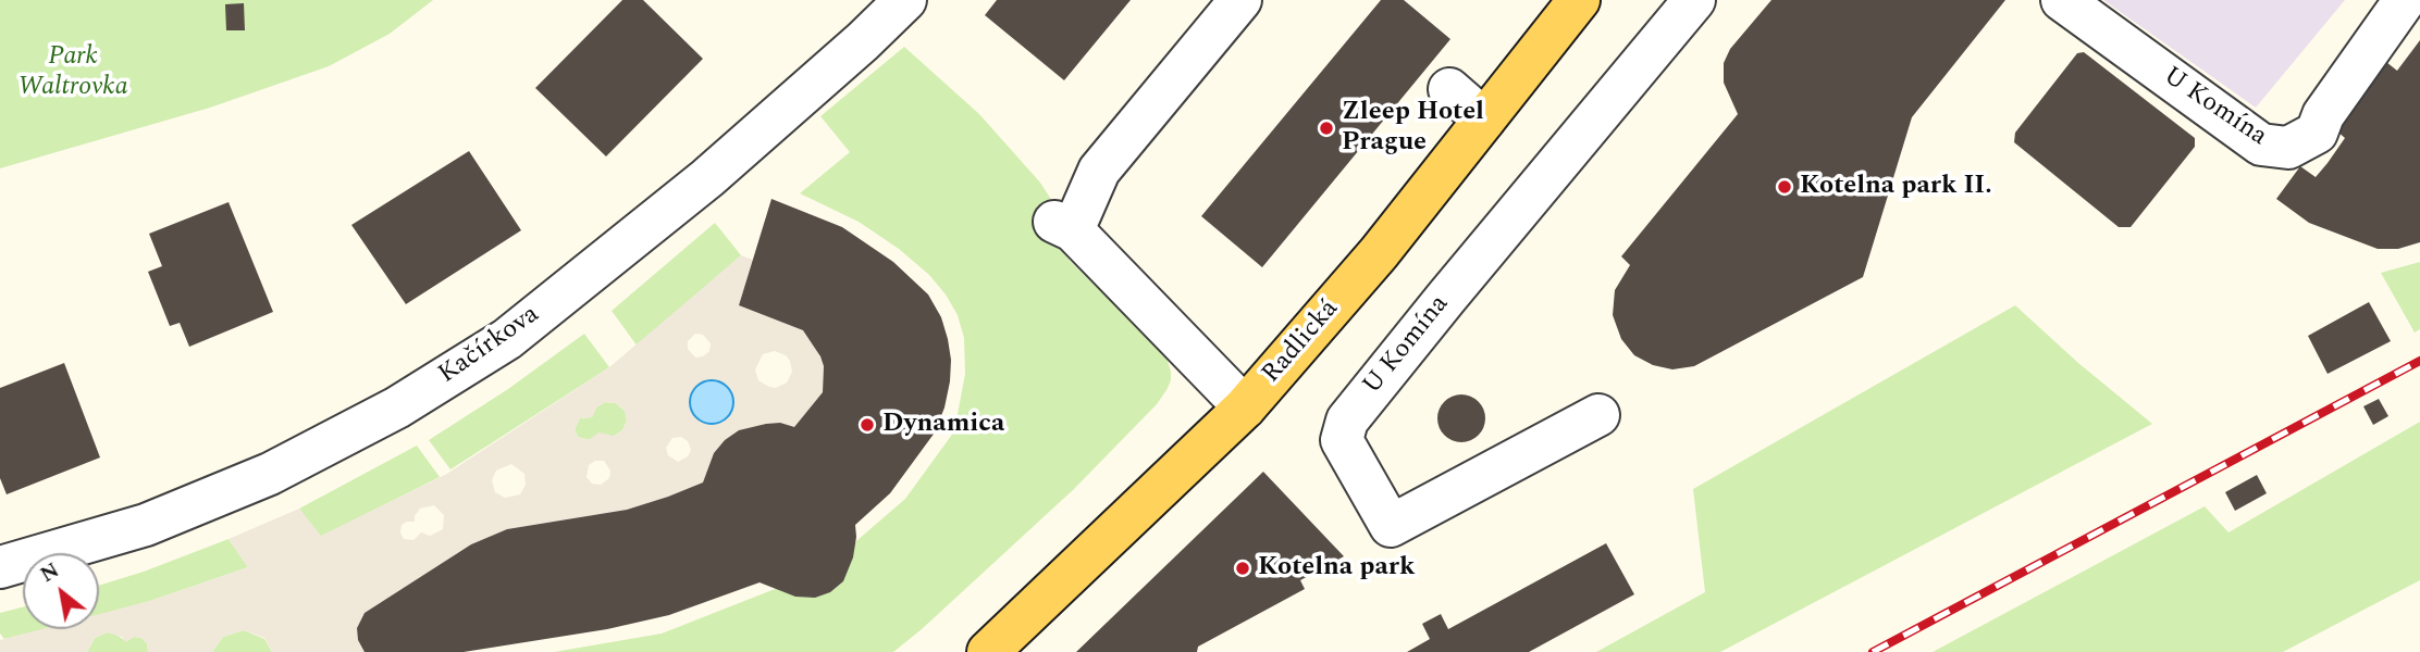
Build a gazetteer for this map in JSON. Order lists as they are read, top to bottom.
{
  "streets": {
    "main road": ["Radlická"],
    "street": ["U Komína", "Kačírkova"]
  },
  "parks": ["Park Waltrovka"],
  "places": [
    "Zleep Hotel Prague",
    "Kotelna park II.",
    "Dynamica",
    "Kotelna park"
  ],
  "north": "top left"
}
